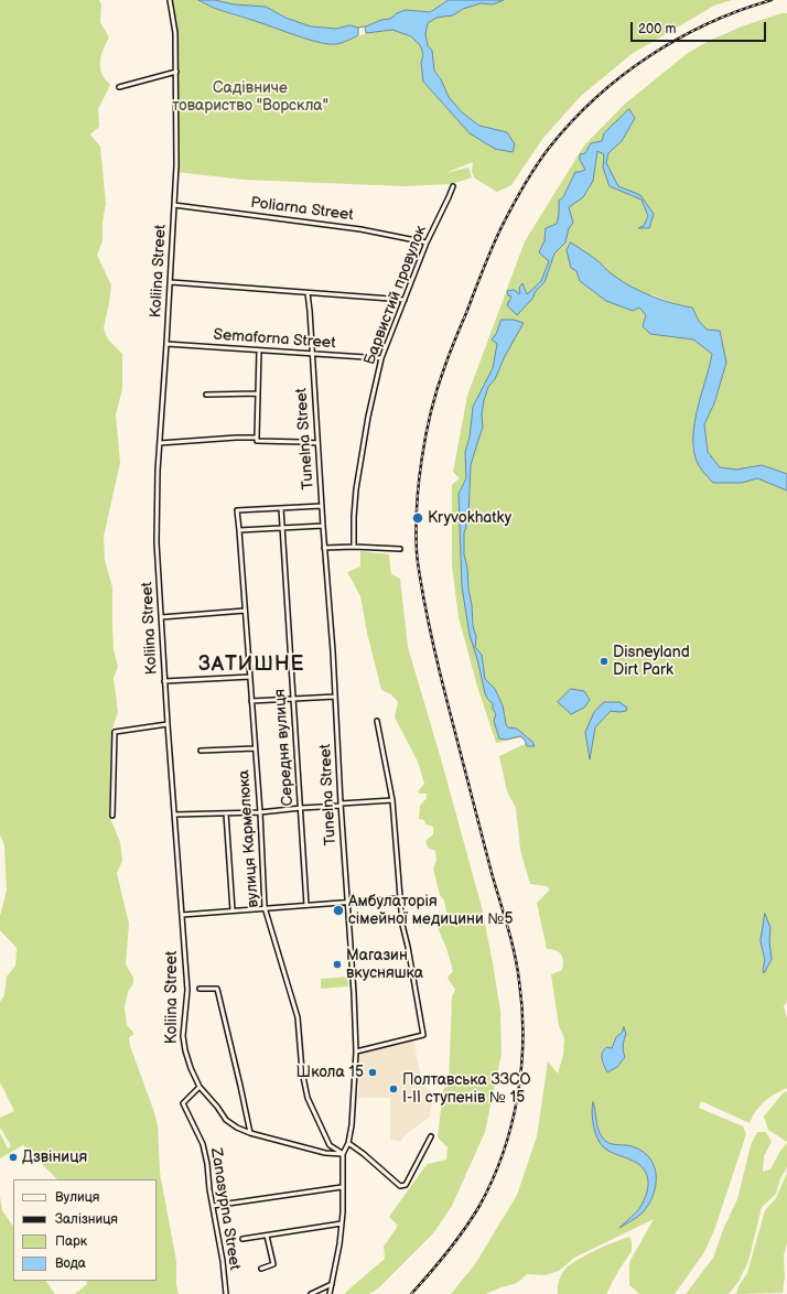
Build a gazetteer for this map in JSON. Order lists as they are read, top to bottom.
{
  "streets": {
    "street": [
      "Poliarna Street",
      "Koliina Street",
      "Барвистий провулок",
      "Semaforna Street",
      "Tunelna Street",
      "Середня вулиця",
      "вулиця Кармелюка",
      "Zanasypna Street"
    ]
  },
  "crossings": [
    ["Poliarna Street", "Koliina Street"],
    ["Poliarna Street", "Барвистий провулок"],
    ["Koliina Street", "Semaforna Street"],
    ["Koliina Street", "Tunelna Street"],
    ["Koliina Street", "вулиця Кармелюка"],
    ["Koliina Street", "Zanasypna Street"],
    ["Барвистий провулок", "Semaforna Street"],
    ["Semaforna Street", "Tunelna Street"],
    ["Tunelna Street", "вулиця Кармелюка"],
    ["Середня вулиця", "вулиця Кармелюка"]
  ],
  "districts": ["ЗАТИШНЕ"],
  "parks": ["Садівниче товариство \"Ворскла\""],
  "places": [
    "Kryvokhatky",
    "Disneyland Dirt Park",
    "Амбулаторія сімейної медицини №5",
    "Магазин вкусняшка",
    "Школа 15",
    "Полтавська ЗЗСО І-ІІ ступенів № 15",
    "Дзвіниця"
  ],
  "legend": [
    "Вулиця",
    "Залізниця",
    "Парк",
    "Вода"
  ],
  "scale_bar": "200 m"
}
